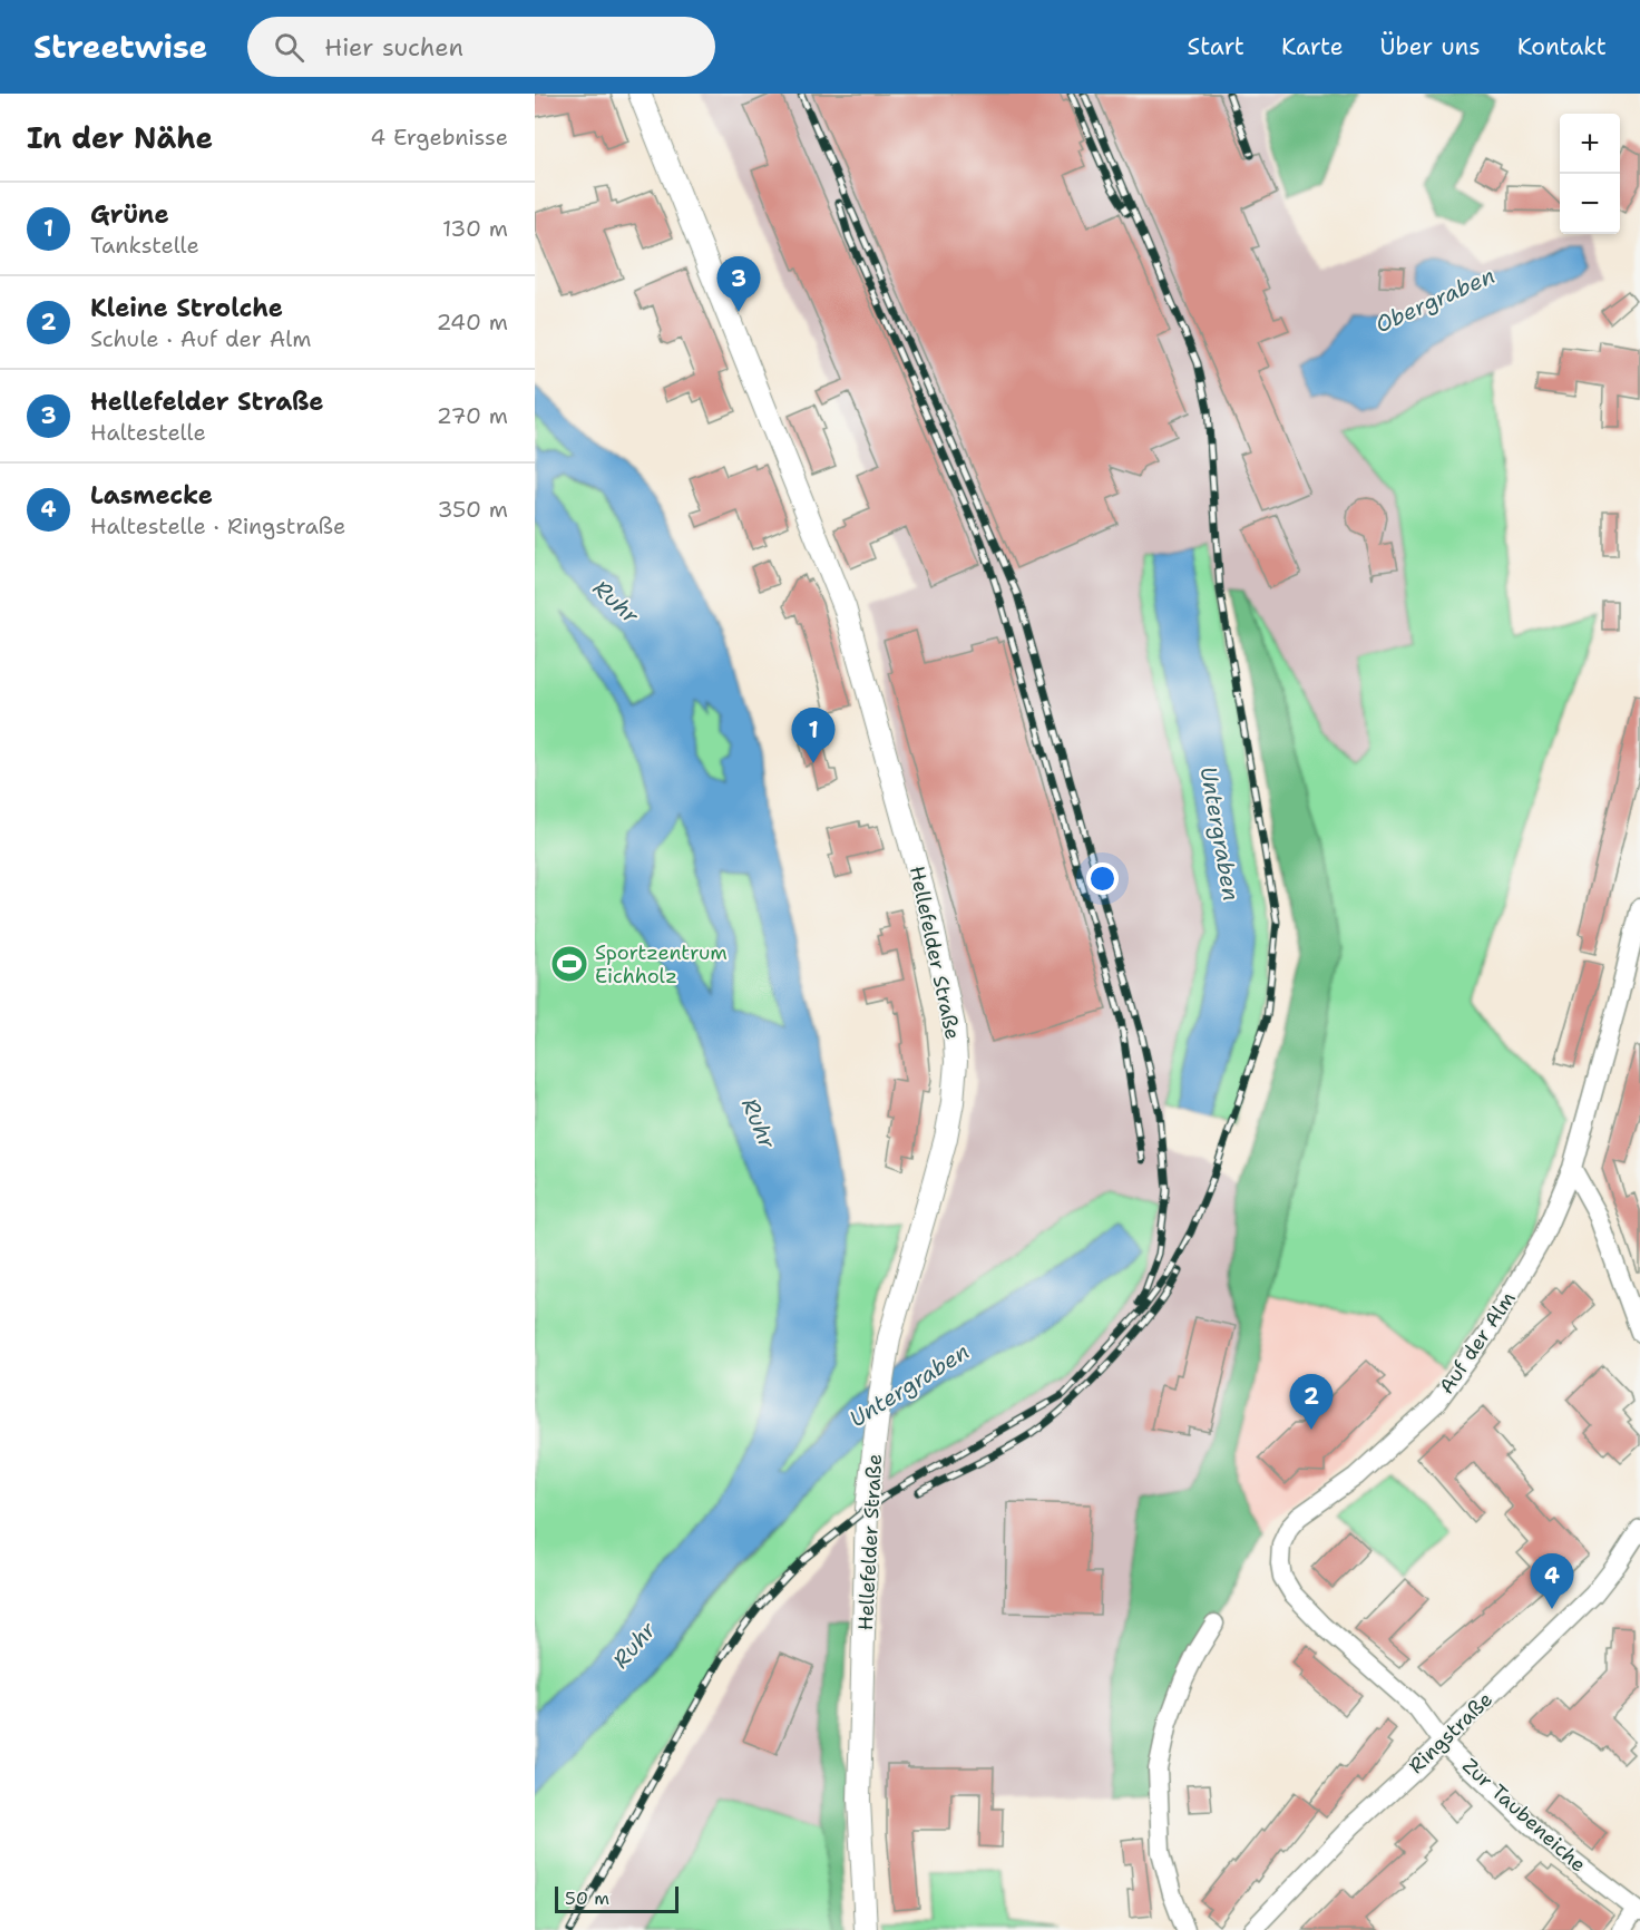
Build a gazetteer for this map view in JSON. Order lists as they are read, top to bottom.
{
  "streets": {
    "street": [
      "Hellefelder Straße",
      "Auf der Alm",
      "Ringstraße",
      "Zur Taubeneiche"
    ]
  },
  "crossings": [
    ["Auf der Alm", "Ringstraße"],
    ["Auf der Alm", "Zur Taubeneiche"],
    ["Ringstraße", "Zur Taubeneiche"]
  ],
  "water": ["Obergraben", "Ruhr", "Untergraben"],
  "places": {
    "sports": ["Sportzentrum Eichholz"]
  },
  "scale_bar": "50 m",
  "page": {
    "header": "Streetwise",
    "search": "Hier suchen",
    "nav": [
      "Start",
      "Karte",
      "Über uns",
      "Kontakt"
    ],
    "heading": ["In der Nähe", "4 Ergebnisse"],
    "map_buttons": ["+", "−"],
    "list": [
      {
        "mark": "1",
        "name": "Grüne",
        "note": "Tankstelle",
        "value": "130 m"
      },
      {
        "mark": "2",
        "name": "Kleine Strolche",
        "note": "Schule · Auf der Alm",
        "value": "240 m"
      },
      {
        "mark": "3",
        "name": "Hellefelder Straße",
        "note": "Haltestelle",
        "value": "270 m"
      },
      {
        "mark": "4",
        "name": "Lasmecke",
        "note": "Haltestelle · Ringstraße",
        "value": "350 m"
      }
    ],
    "pins": [
      "3",
      "1",
      "2",
      "4"
    ],
    "scale": "50 m"
  }
}
